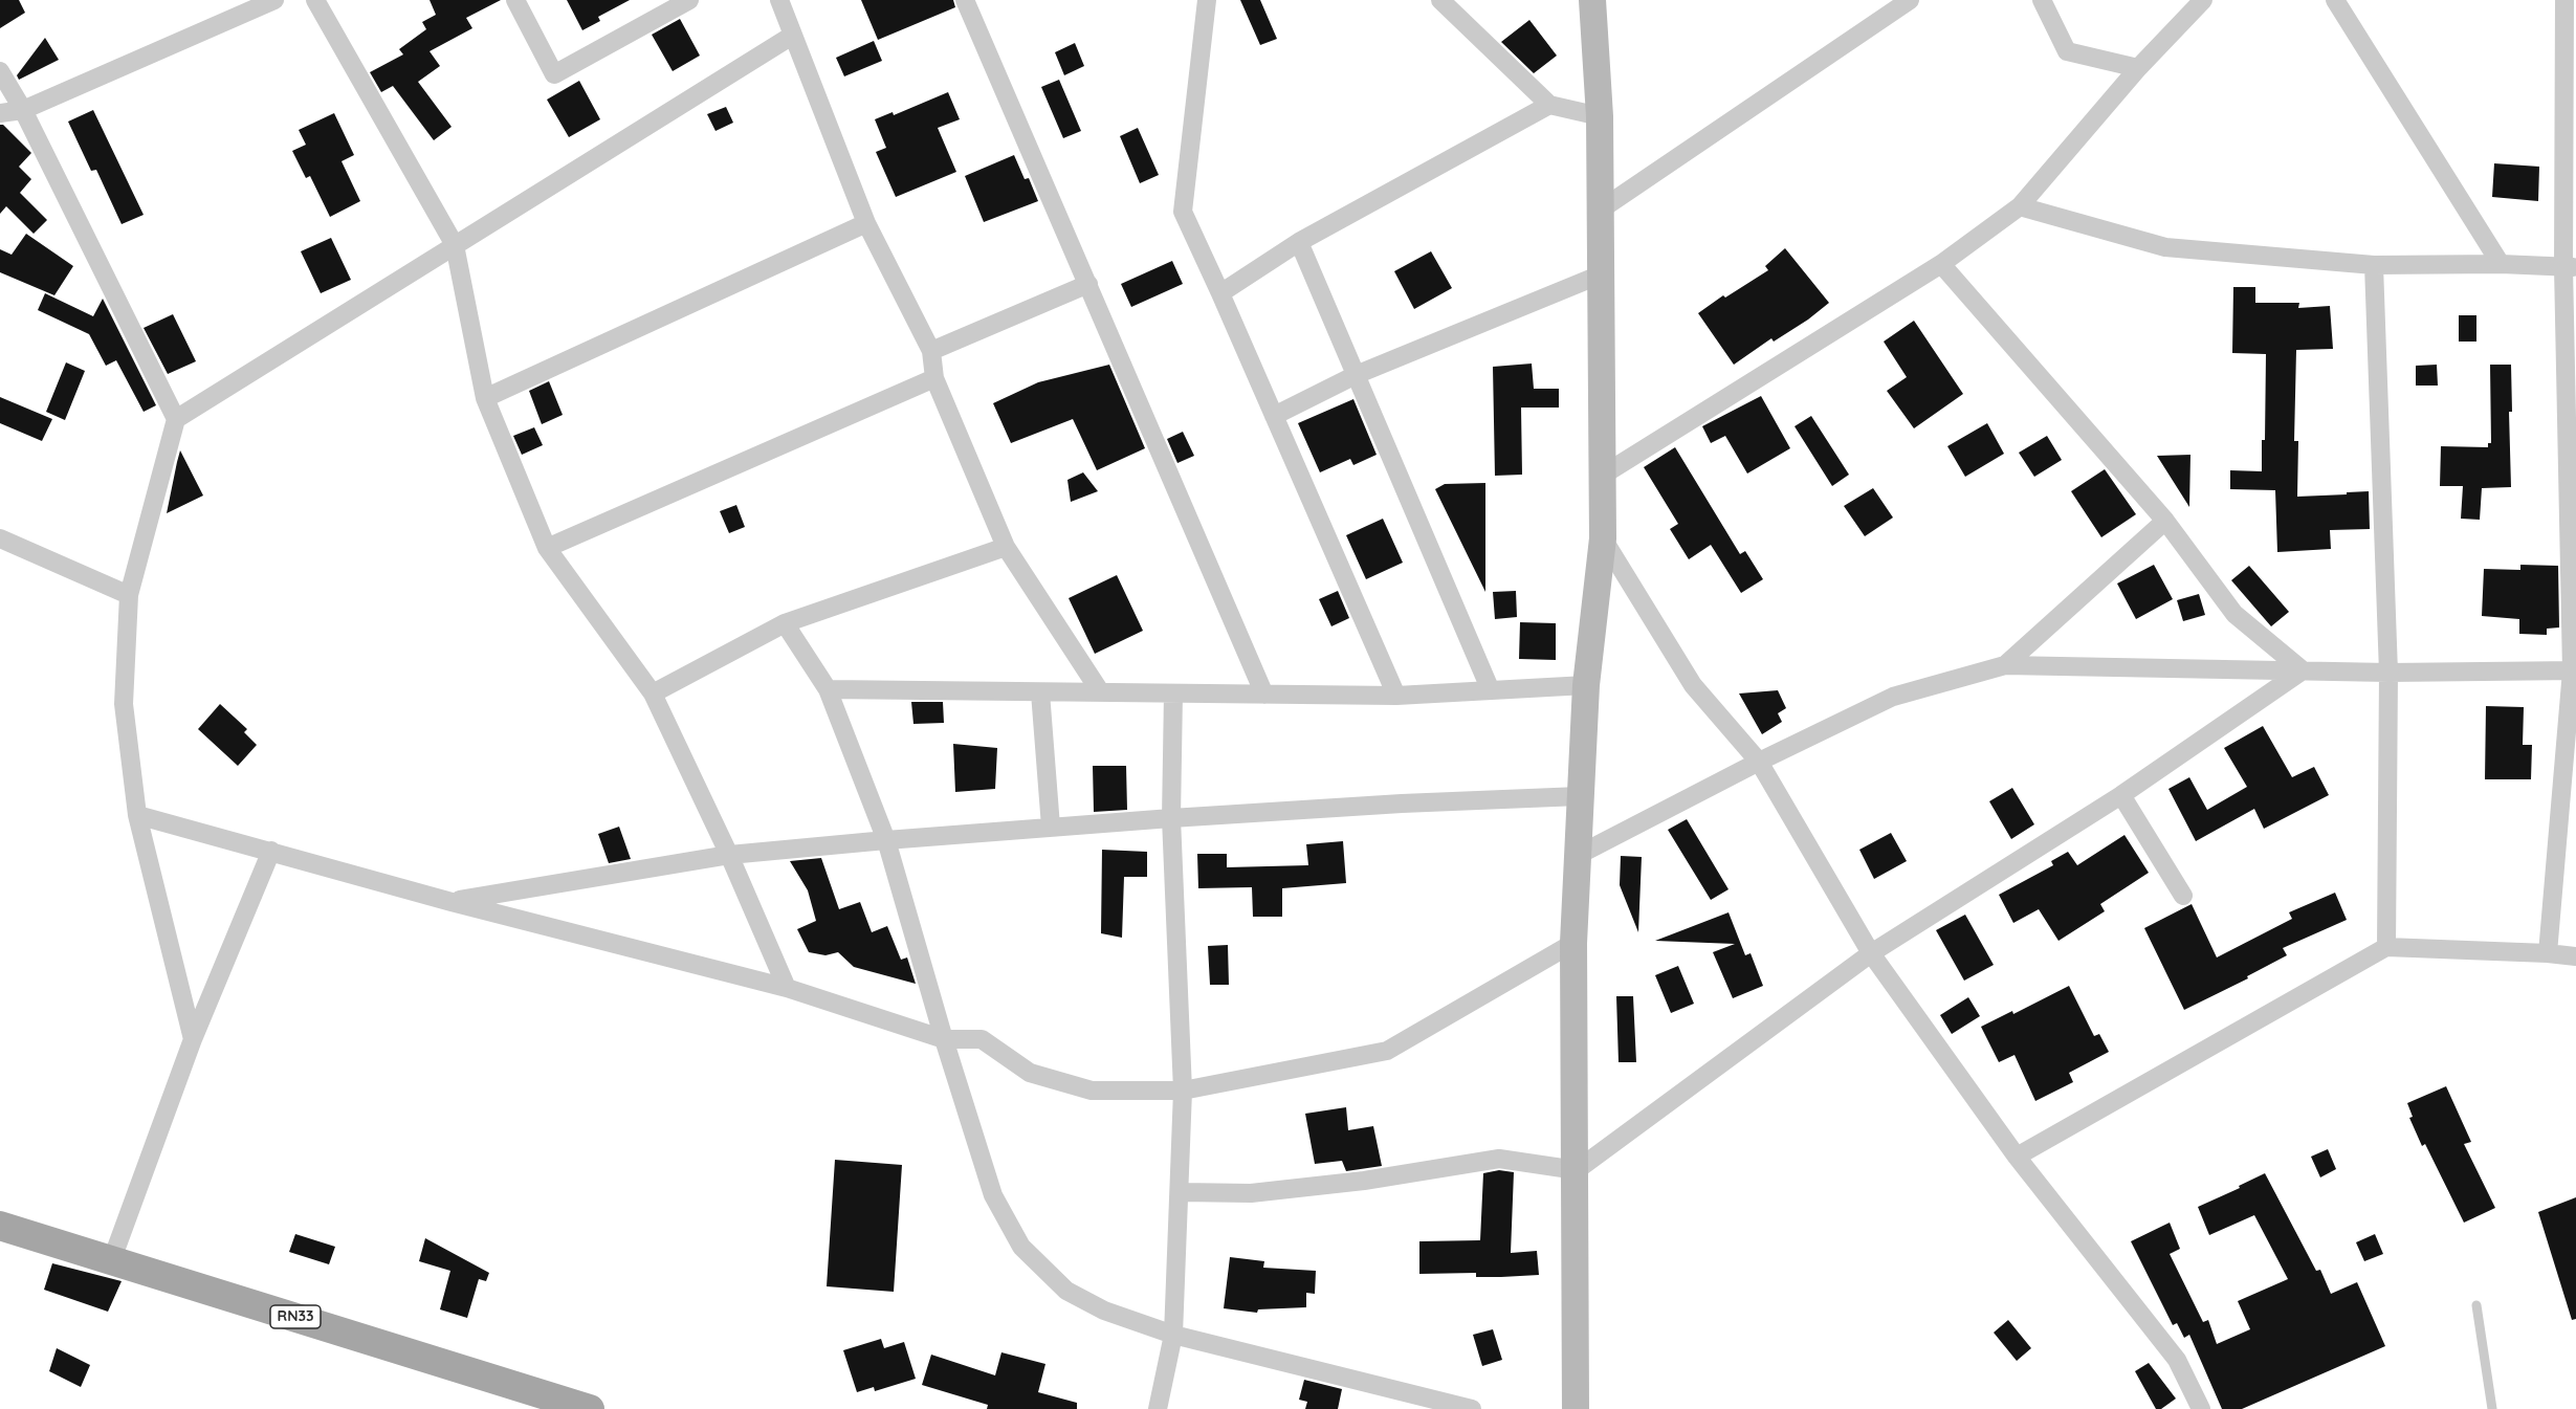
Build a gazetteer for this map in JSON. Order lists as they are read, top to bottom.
{
  "streets": {
    "main road": ["RN33"]
  }
}
